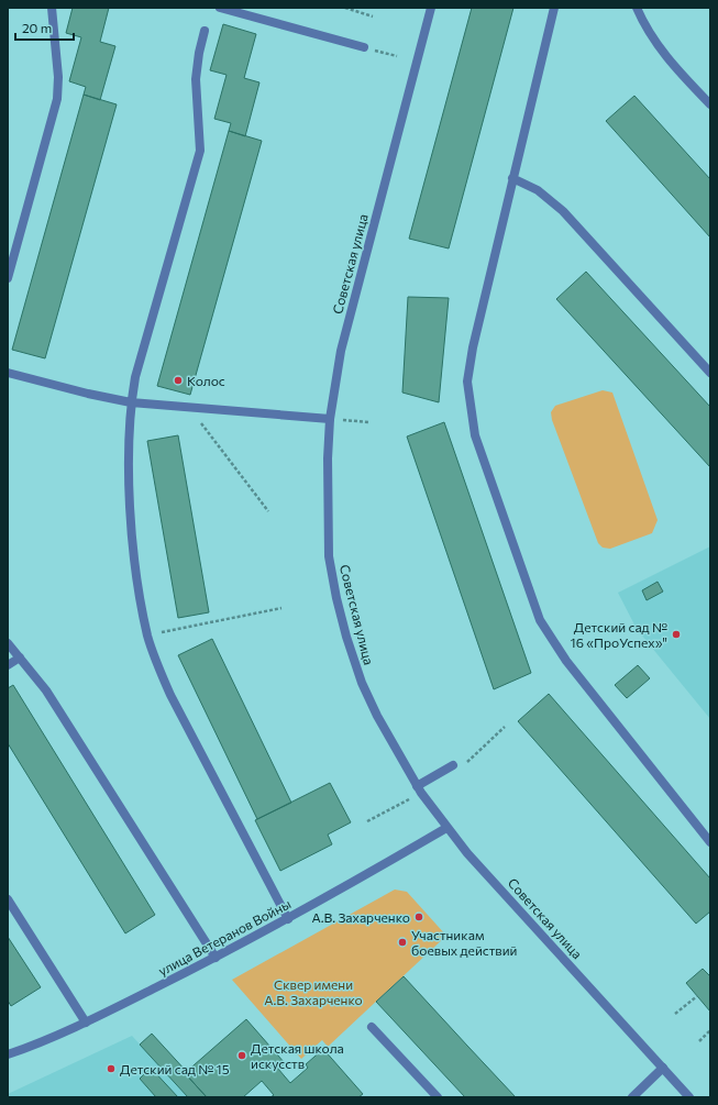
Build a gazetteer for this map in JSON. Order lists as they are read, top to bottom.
{
  "streets": {
    "street": ["Советская улица", "улица Ветеранов Войны"]
  },
  "crossings": [
    ["Советская улица", "улица Ветеранов Войны"]
  ],
  "parks": ["Сквер имени А.В. Захарченко"],
  "places": [
    "Колос",
    "Детский сад № 16 «ПроУспех»\"",
    "А.В. Захарченко",
    "Участникам боевых действий",
    "Детская школа искусств",
    "Детский сад № 15"
  ],
  "scale_bar": "20 m"
}
